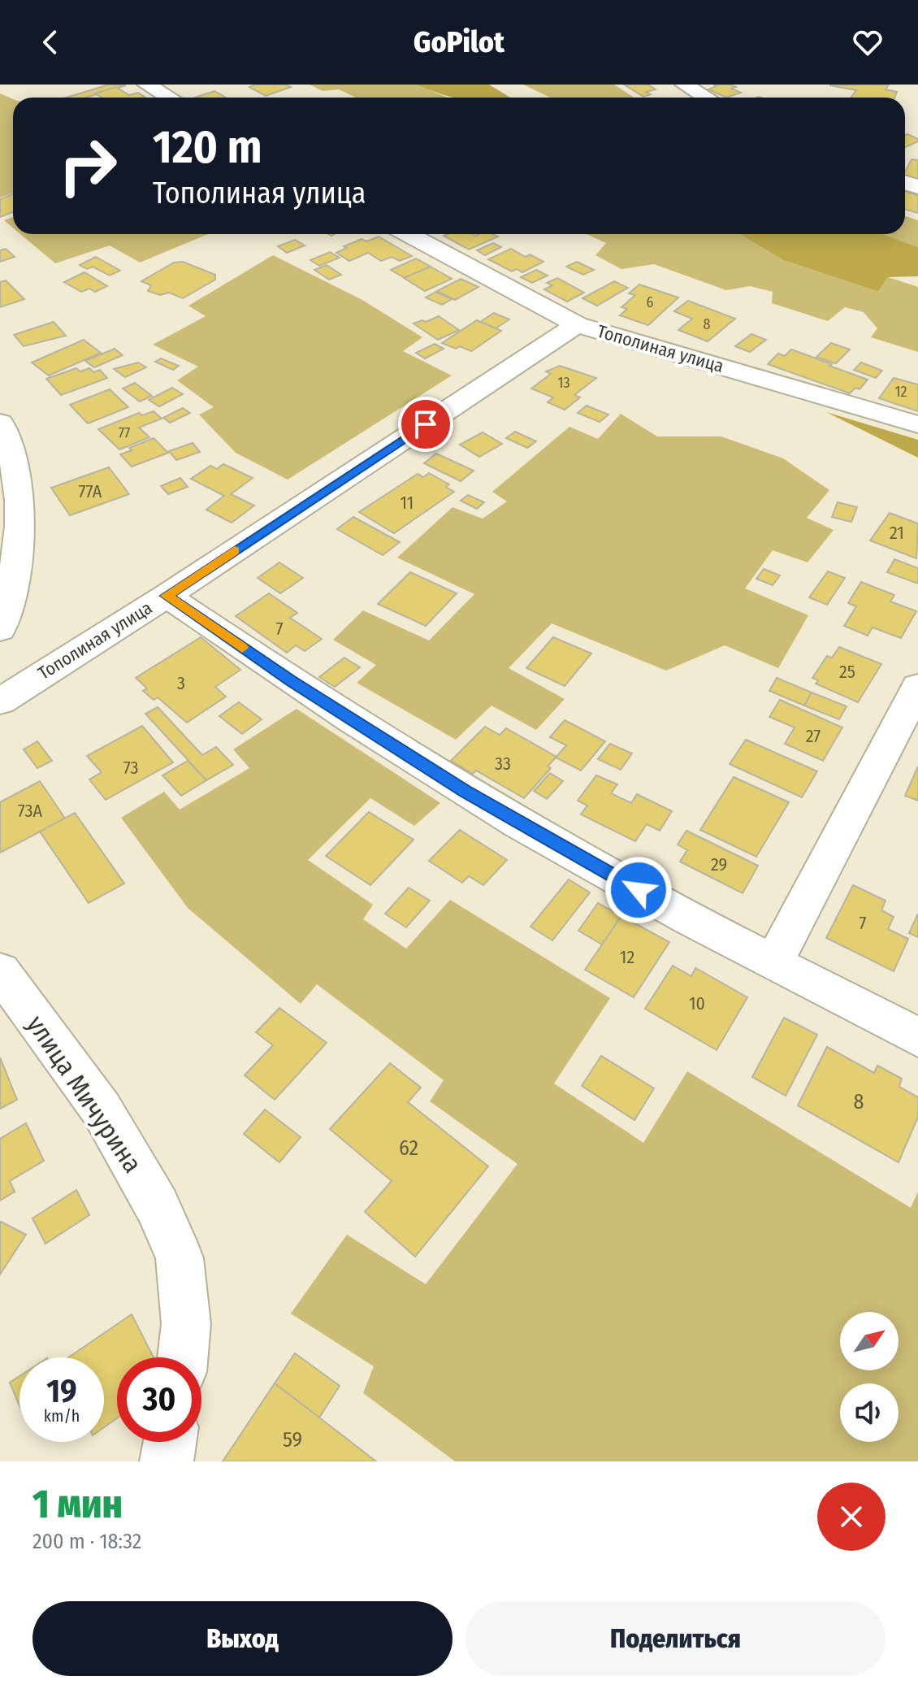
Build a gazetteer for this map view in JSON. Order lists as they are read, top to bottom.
{
  "streets": {
    "street": ["Тополиная улица", "улица Мичурина"]
  },
  "house_numbers": [
    "6",
    "8",
    "13",
    "12",
    "77",
    "77А",
    "11",
    "21",
    "7",
    "25",
    "3",
    "27",
    "33",
    "73",
    "73А",
    "29",
    "7",
    "12",
    "10",
    "8",
    "62",
    "59"
  ],
  "north": "top right",
  "page": {
    "header": "GoPilot",
    "turn": ["120 m", "Тополиная улица"],
    "speed": "19 km/h",
    "limit": "30",
    "heading": ["1 мин", "200 m · 18:32"],
    "buttons": ["Выход", "Поделиться"]
  }
}
